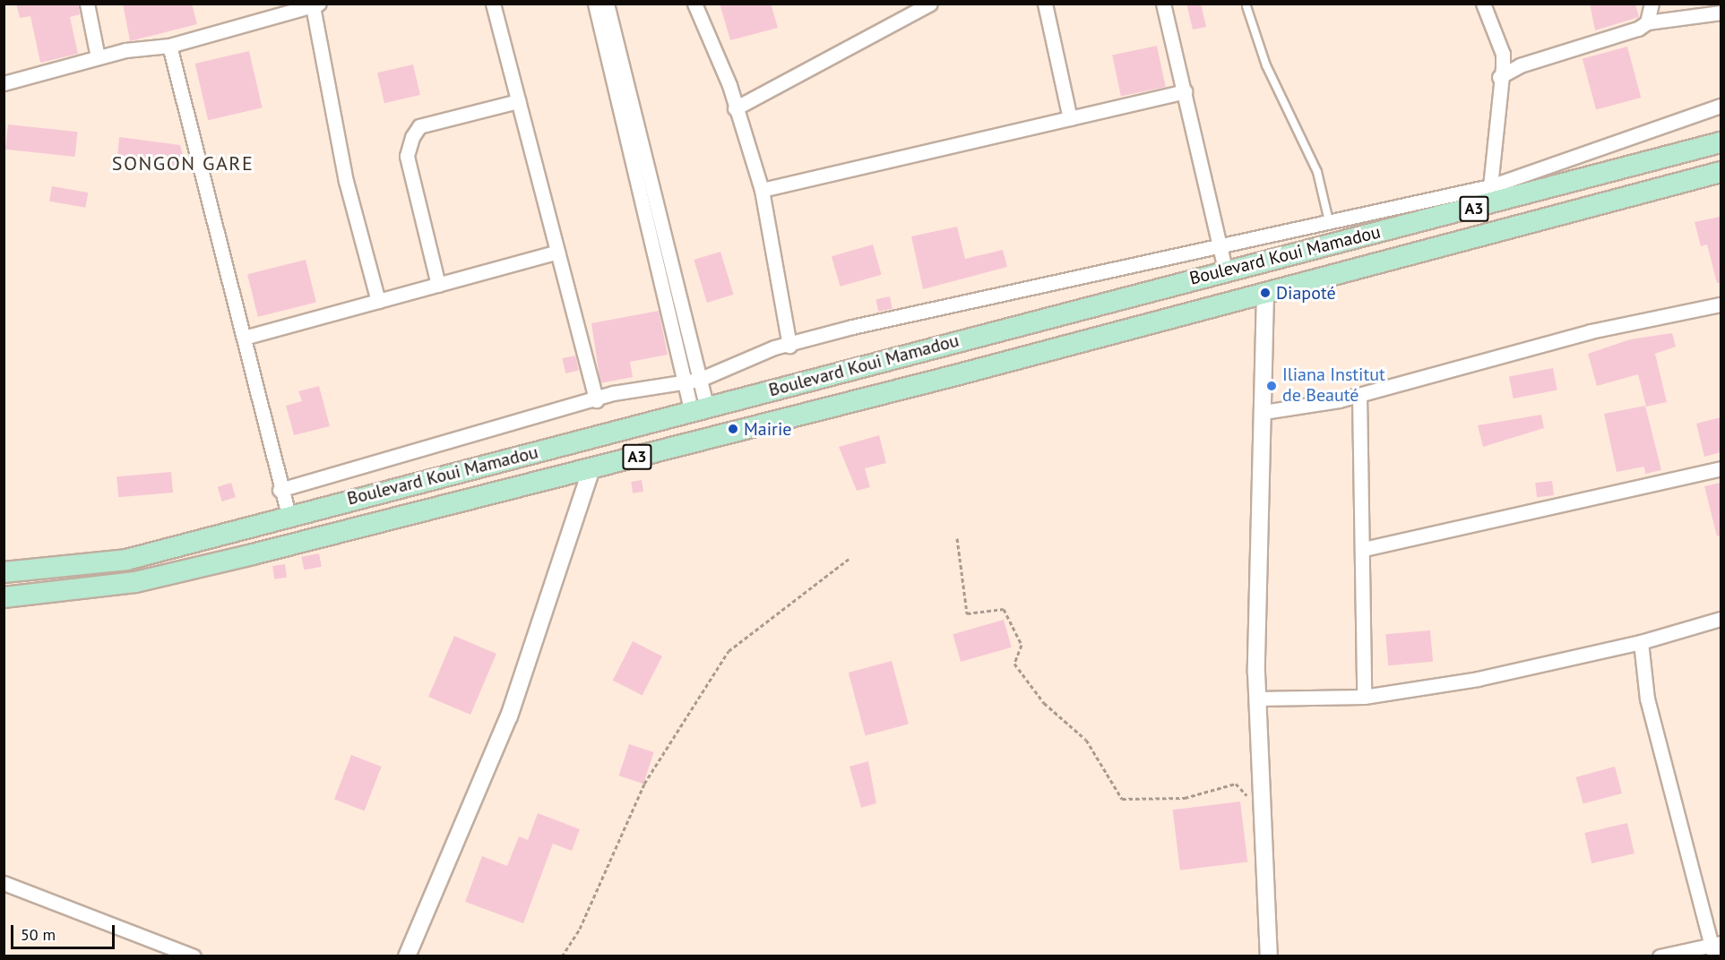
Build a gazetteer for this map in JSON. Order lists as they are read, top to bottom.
{
  "streets": {
    "main road": ["A3", "Boulevard Koui Mamadou"]
  },
  "districts": ["SONGON GARE"],
  "places": ["Diapoté", "Iliana Institut de Beauté", "Mairie"],
  "scale_bar": "50 m"
}
